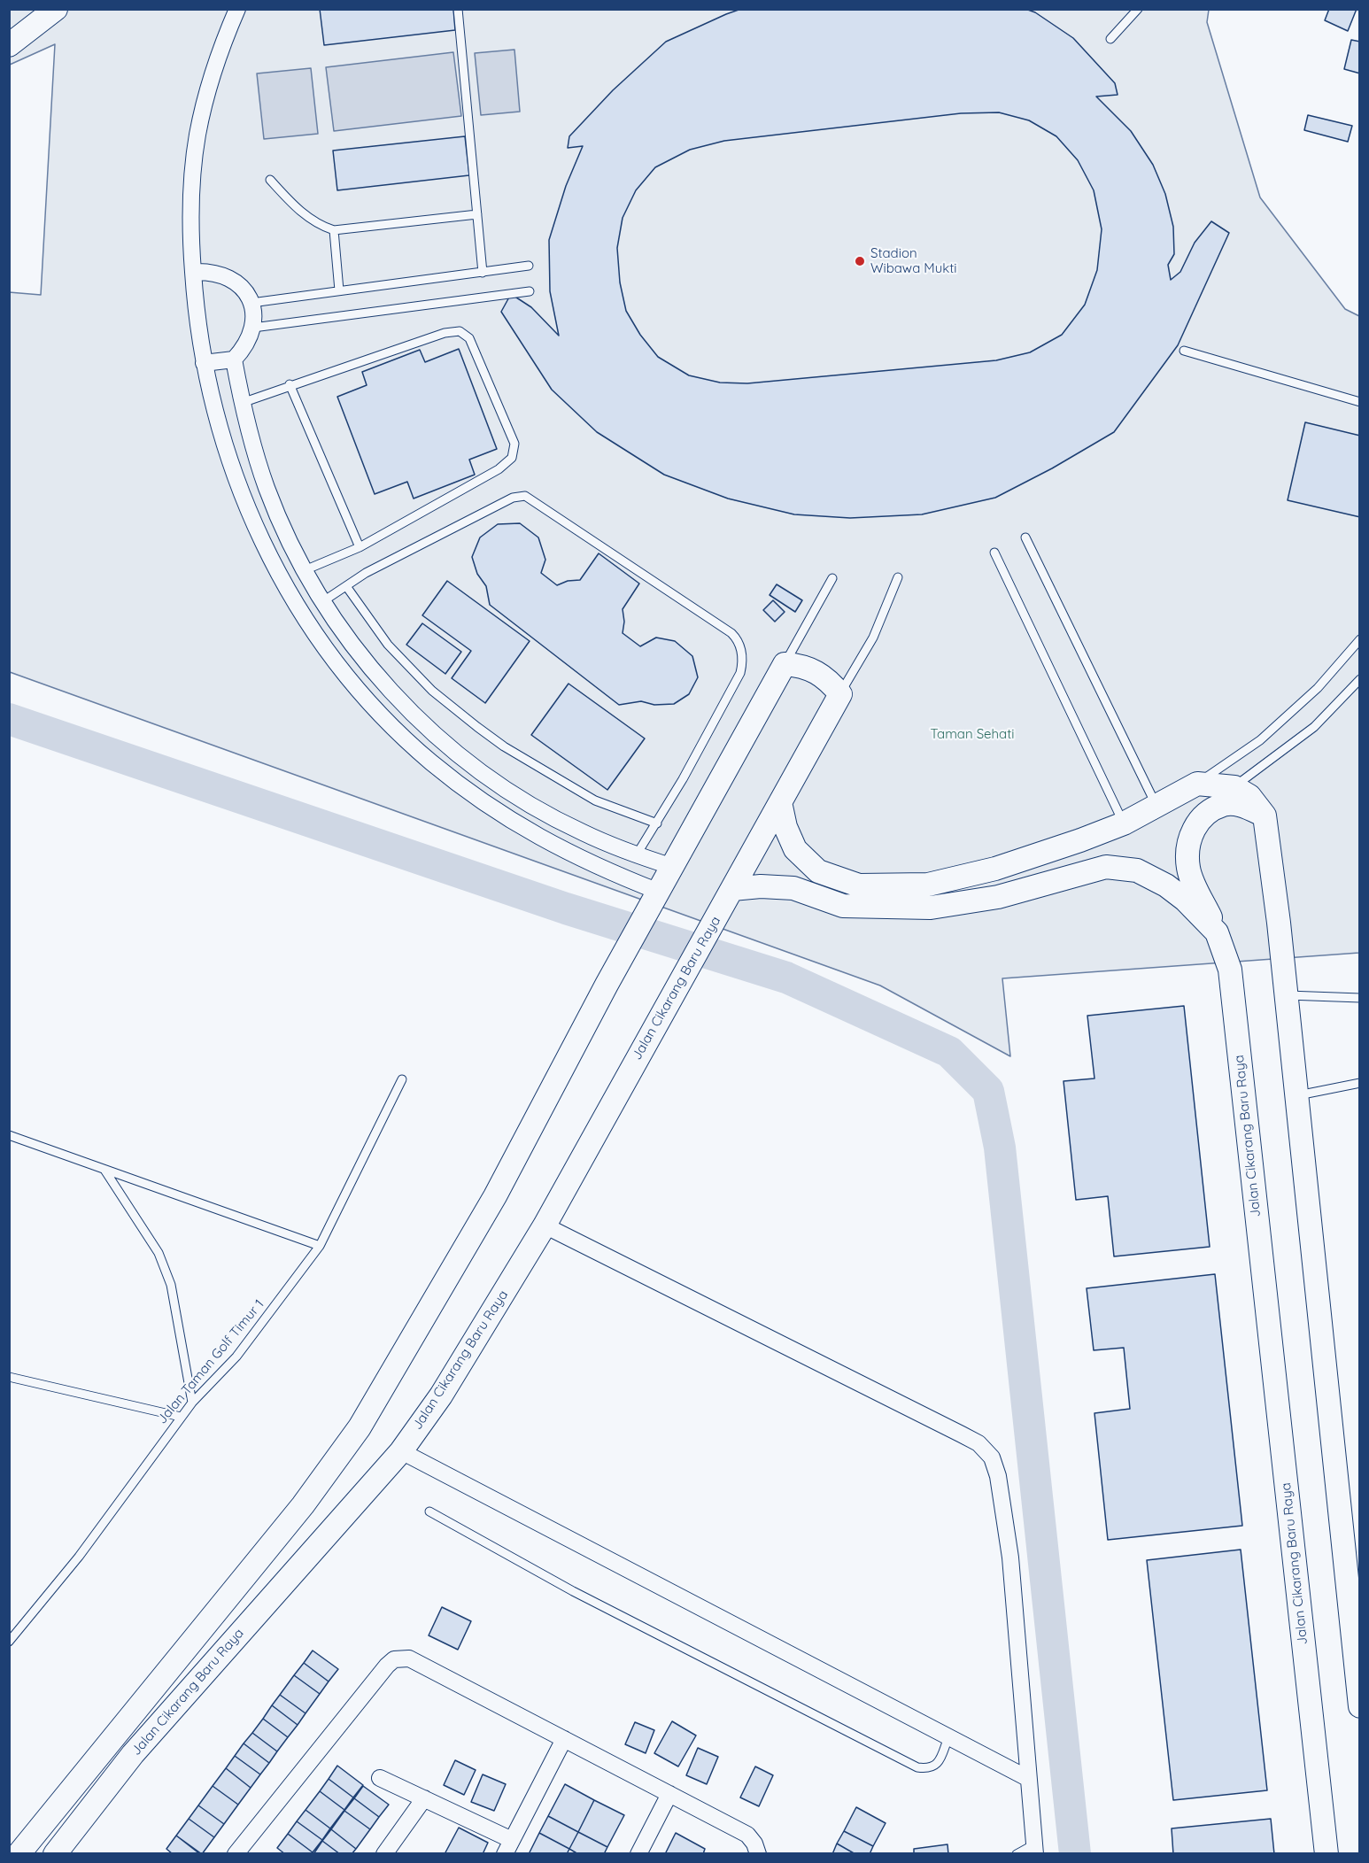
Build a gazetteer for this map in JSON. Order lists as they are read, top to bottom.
{
  "streets": {
    "main road": ["Jalan Cikarang Baru Raya"],
    "lane": ["Jalan Taman Golf Timur 1"]
  },
  "parks": ["Taman Sehati"],
  "places": ["Stadion Wibawa Mukti"]
}
